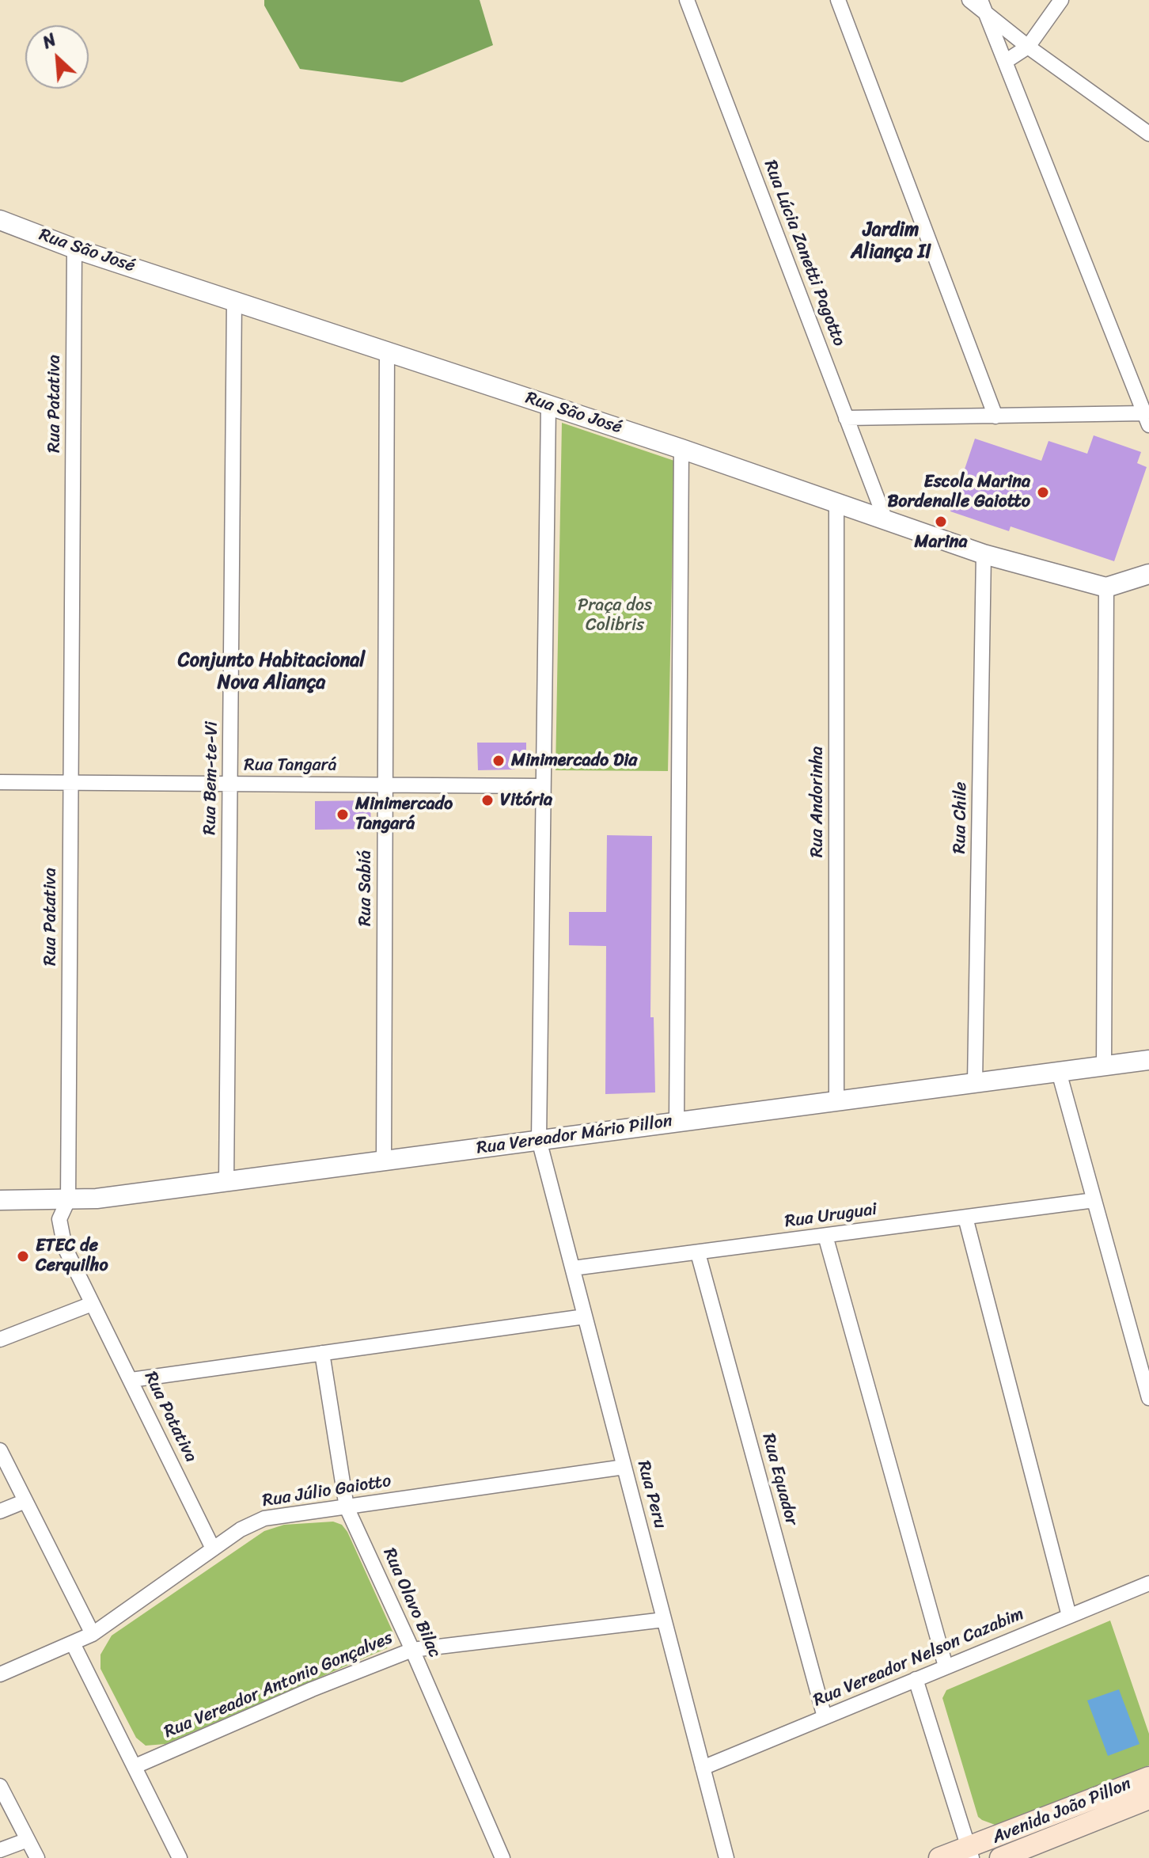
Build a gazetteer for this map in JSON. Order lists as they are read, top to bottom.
{
  "streets": {
    "main road": ["Avenida João Pillon"],
    "street": [
      "Rua São José",
      "Rua Lúcia Zanetti Pagotto",
      "Rua Patativa",
      "Rua Tangará",
      "Rua Bem-te-Vi",
      "Rua Andorinha",
      "Rua Chile",
      "Rua Sabiá",
      "Rua Vereador Mário Pillon",
      "Rua Uruguai",
      "Rua Equador",
      "Rua Júlio Gaiotto",
      "Rua Peru",
      "Rua Olavo Bilac",
      "Rua Vereador Nelson Cazabim",
      "Rua Vereador Antonio Gonçalves"
    ]
  },
  "crossings": [
    ["Rua São José", "Rua Lúcia Zanetti Pagotto"],
    ["Rua São José", "Rua Patativa"],
    ["Rua São José", "Rua Bem-te-Vi"],
    ["Rua São José", "Rua Andorinha"],
    ["Rua São José", "Rua Chile"],
    ["Rua São José", "Rua Sabiá"],
    ["Rua Patativa", "Rua Tangará"],
    ["Rua Patativa", "Rua Vereador Mário Pillon"],
    ["Rua Patativa", "Rua Júlio Gaiotto"],
    ["Rua Tangará", "Rua Bem-te-Vi"],
    ["Rua Tangará", "Rua Sabiá"],
    ["Rua Bem-te-Vi", "Rua Vereador Mário Pillon"],
    ["Rua Andorinha", "Rua Vereador Mário Pillon"],
    ["Rua Chile", "Rua Vereador Mário Pillon"],
    ["Rua Sabiá", "Rua Vereador Mário Pillon"],
    ["Rua Vereador Mário Pillon", "Rua Peru"],
    ["Rua Uruguai", "Rua Equador"],
    ["Rua Uruguai", "Rua Peru"],
    ["Rua Equador", "Rua Vereador Nelson Cazabim"],
    ["Rua Júlio Gaiotto", "Rua Peru"],
    ["Rua Júlio Gaiotto", "Rua Olavo Bilac"],
    ["Rua Peru", "Rua Vereador Nelson Cazabim"],
    ["Rua Peru", "Rua Vereador Antonio Gonçalves"],
    ["Rua Olavo Bilac", "Rua Vereador Antonio Gonçalves"]
  ],
  "districts": ["Jardim Aliança II", "Conjunto Habitacional Nova Aliança"],
  "parks": ["Praça dos Colibris"],
  "places": [
    "Escola Marina Bordenalle Gaiotto",
    "Marina",
    "Minimercado Dia",
    "Vitória",
    "Minimercado Tangará",
    "ETEC de Cerquilho"
  ],
  "north": "top left"
}
